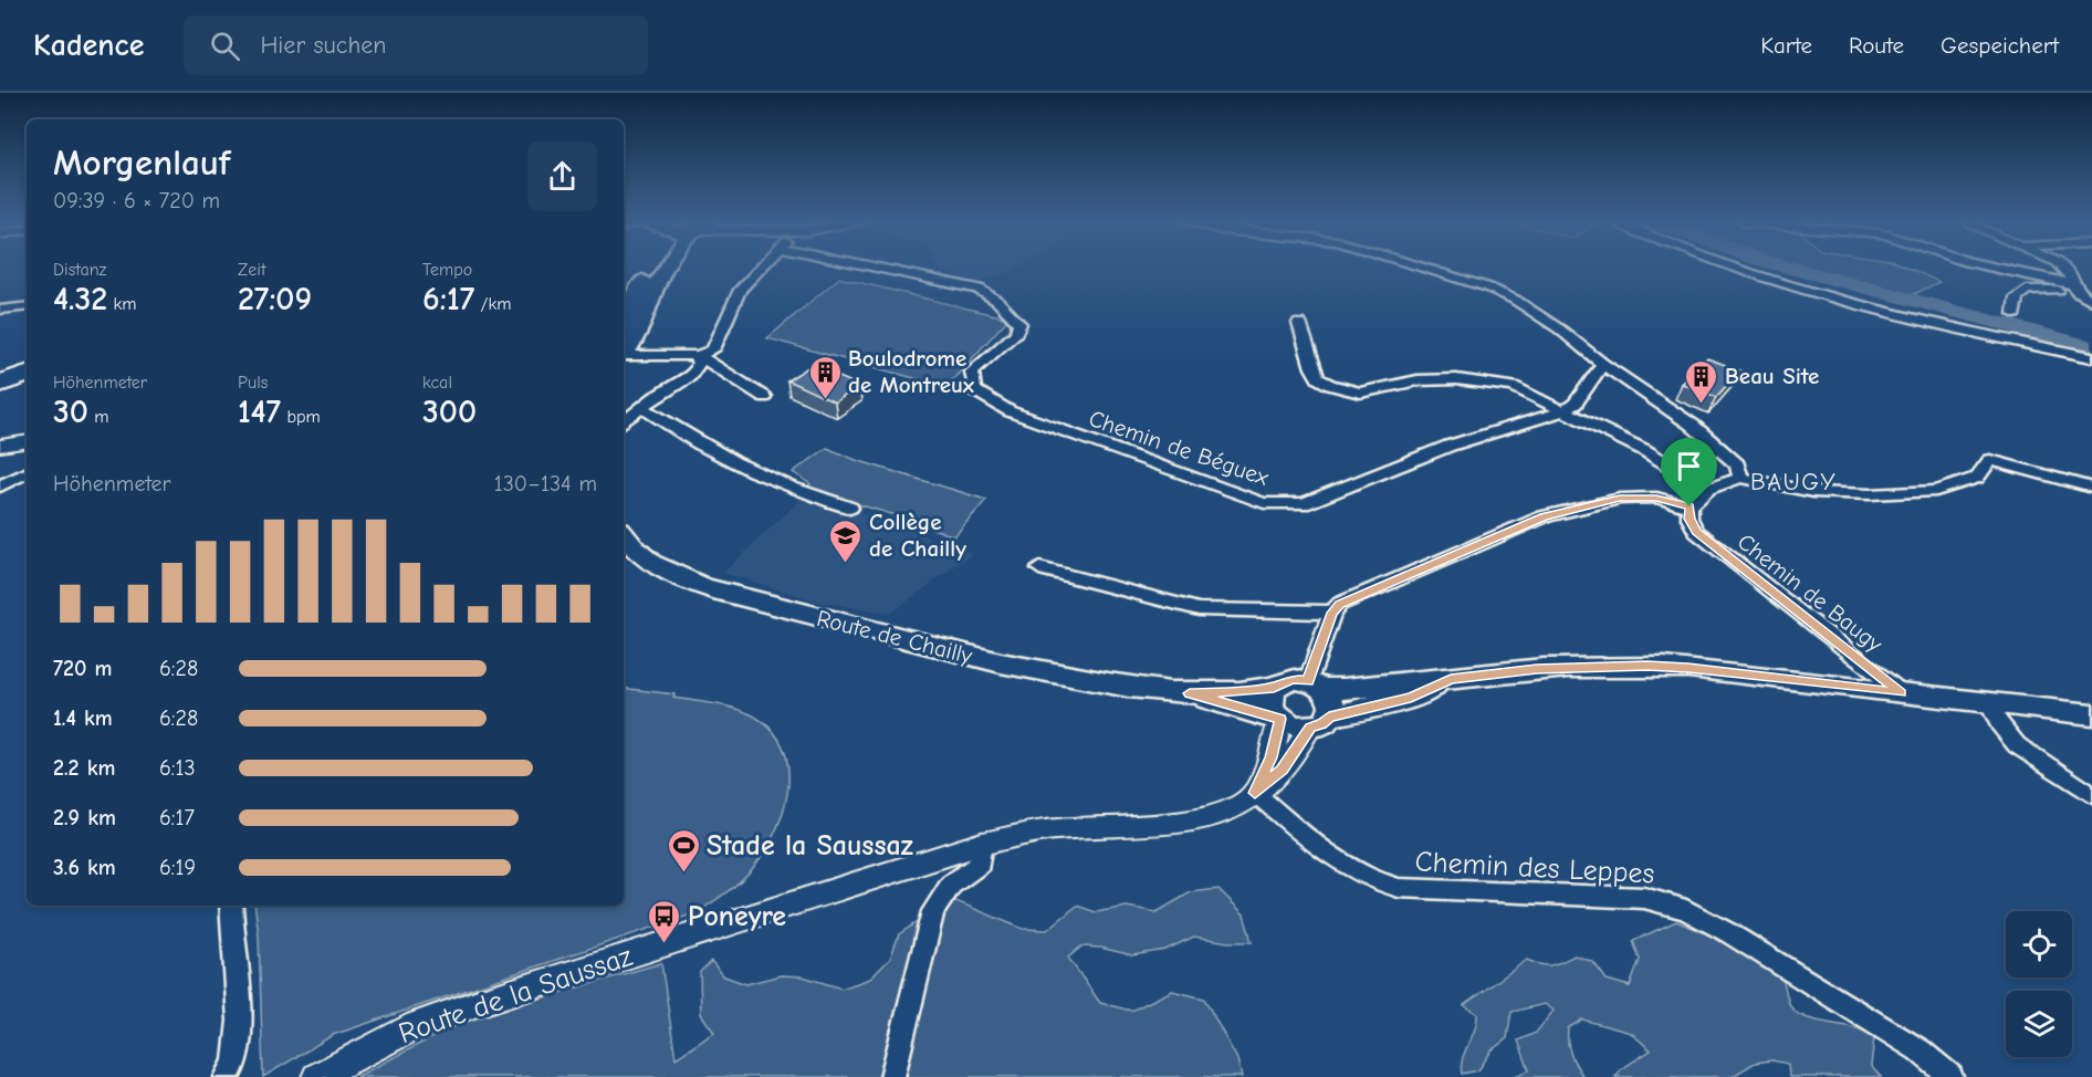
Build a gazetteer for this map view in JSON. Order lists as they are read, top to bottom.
{
  "streets": {
    "main road": ["Route de Chailly"],
    "street": [
      "Chemin de Béguex",
      "Chemin de Baugy",
      "Chemin des Leppes",
      "Route de la Saussaz"
    ]
  },
  "crossings": [
    ["Route de Chailly", "Route de la Saussaz"],
    ["Chemin des Leppes", "Route de la Saussaz"]
  ],
  "districts": ["BAUGY"],
  "places": {
    "building": ["Boulodrome de Montreux", "Beau Site"],
    "school or university": ["Collège de Chailly"],
    "sports": ["Stade la Saussaz"],
    "bus stop": ["Poneyre"]
  },
  "page": {
    "header": "Kadence",
    "search": "Hier suchen",
    "nav": ["Karte", "Route", "Gespeichert"],
    "heading": ["Morgenlauf", "09:39 · 6 × 720 m"],
    "stats": [
      ["Distanz", "4.32 km"],
      ["Zeit", "27:09"],
      ["Tempo", "6:17 /km"],
      ["Höhenmeter", "30 m"],
      ["Puls", "147 bpm"],
      ["kcal", "300"]
    ],
    "chart": ["Höhenmeter", "130–134 m"],
    "list": [
      {
        "name": "720 m",
        "note": "6:28"
      },
      {
        "name": "1.4 km",
        "note": "6:28"
      },
      {
        "name": "2.2 km",
        "note": "6:13"
      },
      {
        "name": "2.9 km",
        "note": "6:17"
      },
      {
        "name": "3.6 km",
        "note": "6:19"
      }
    ]
  }
}
